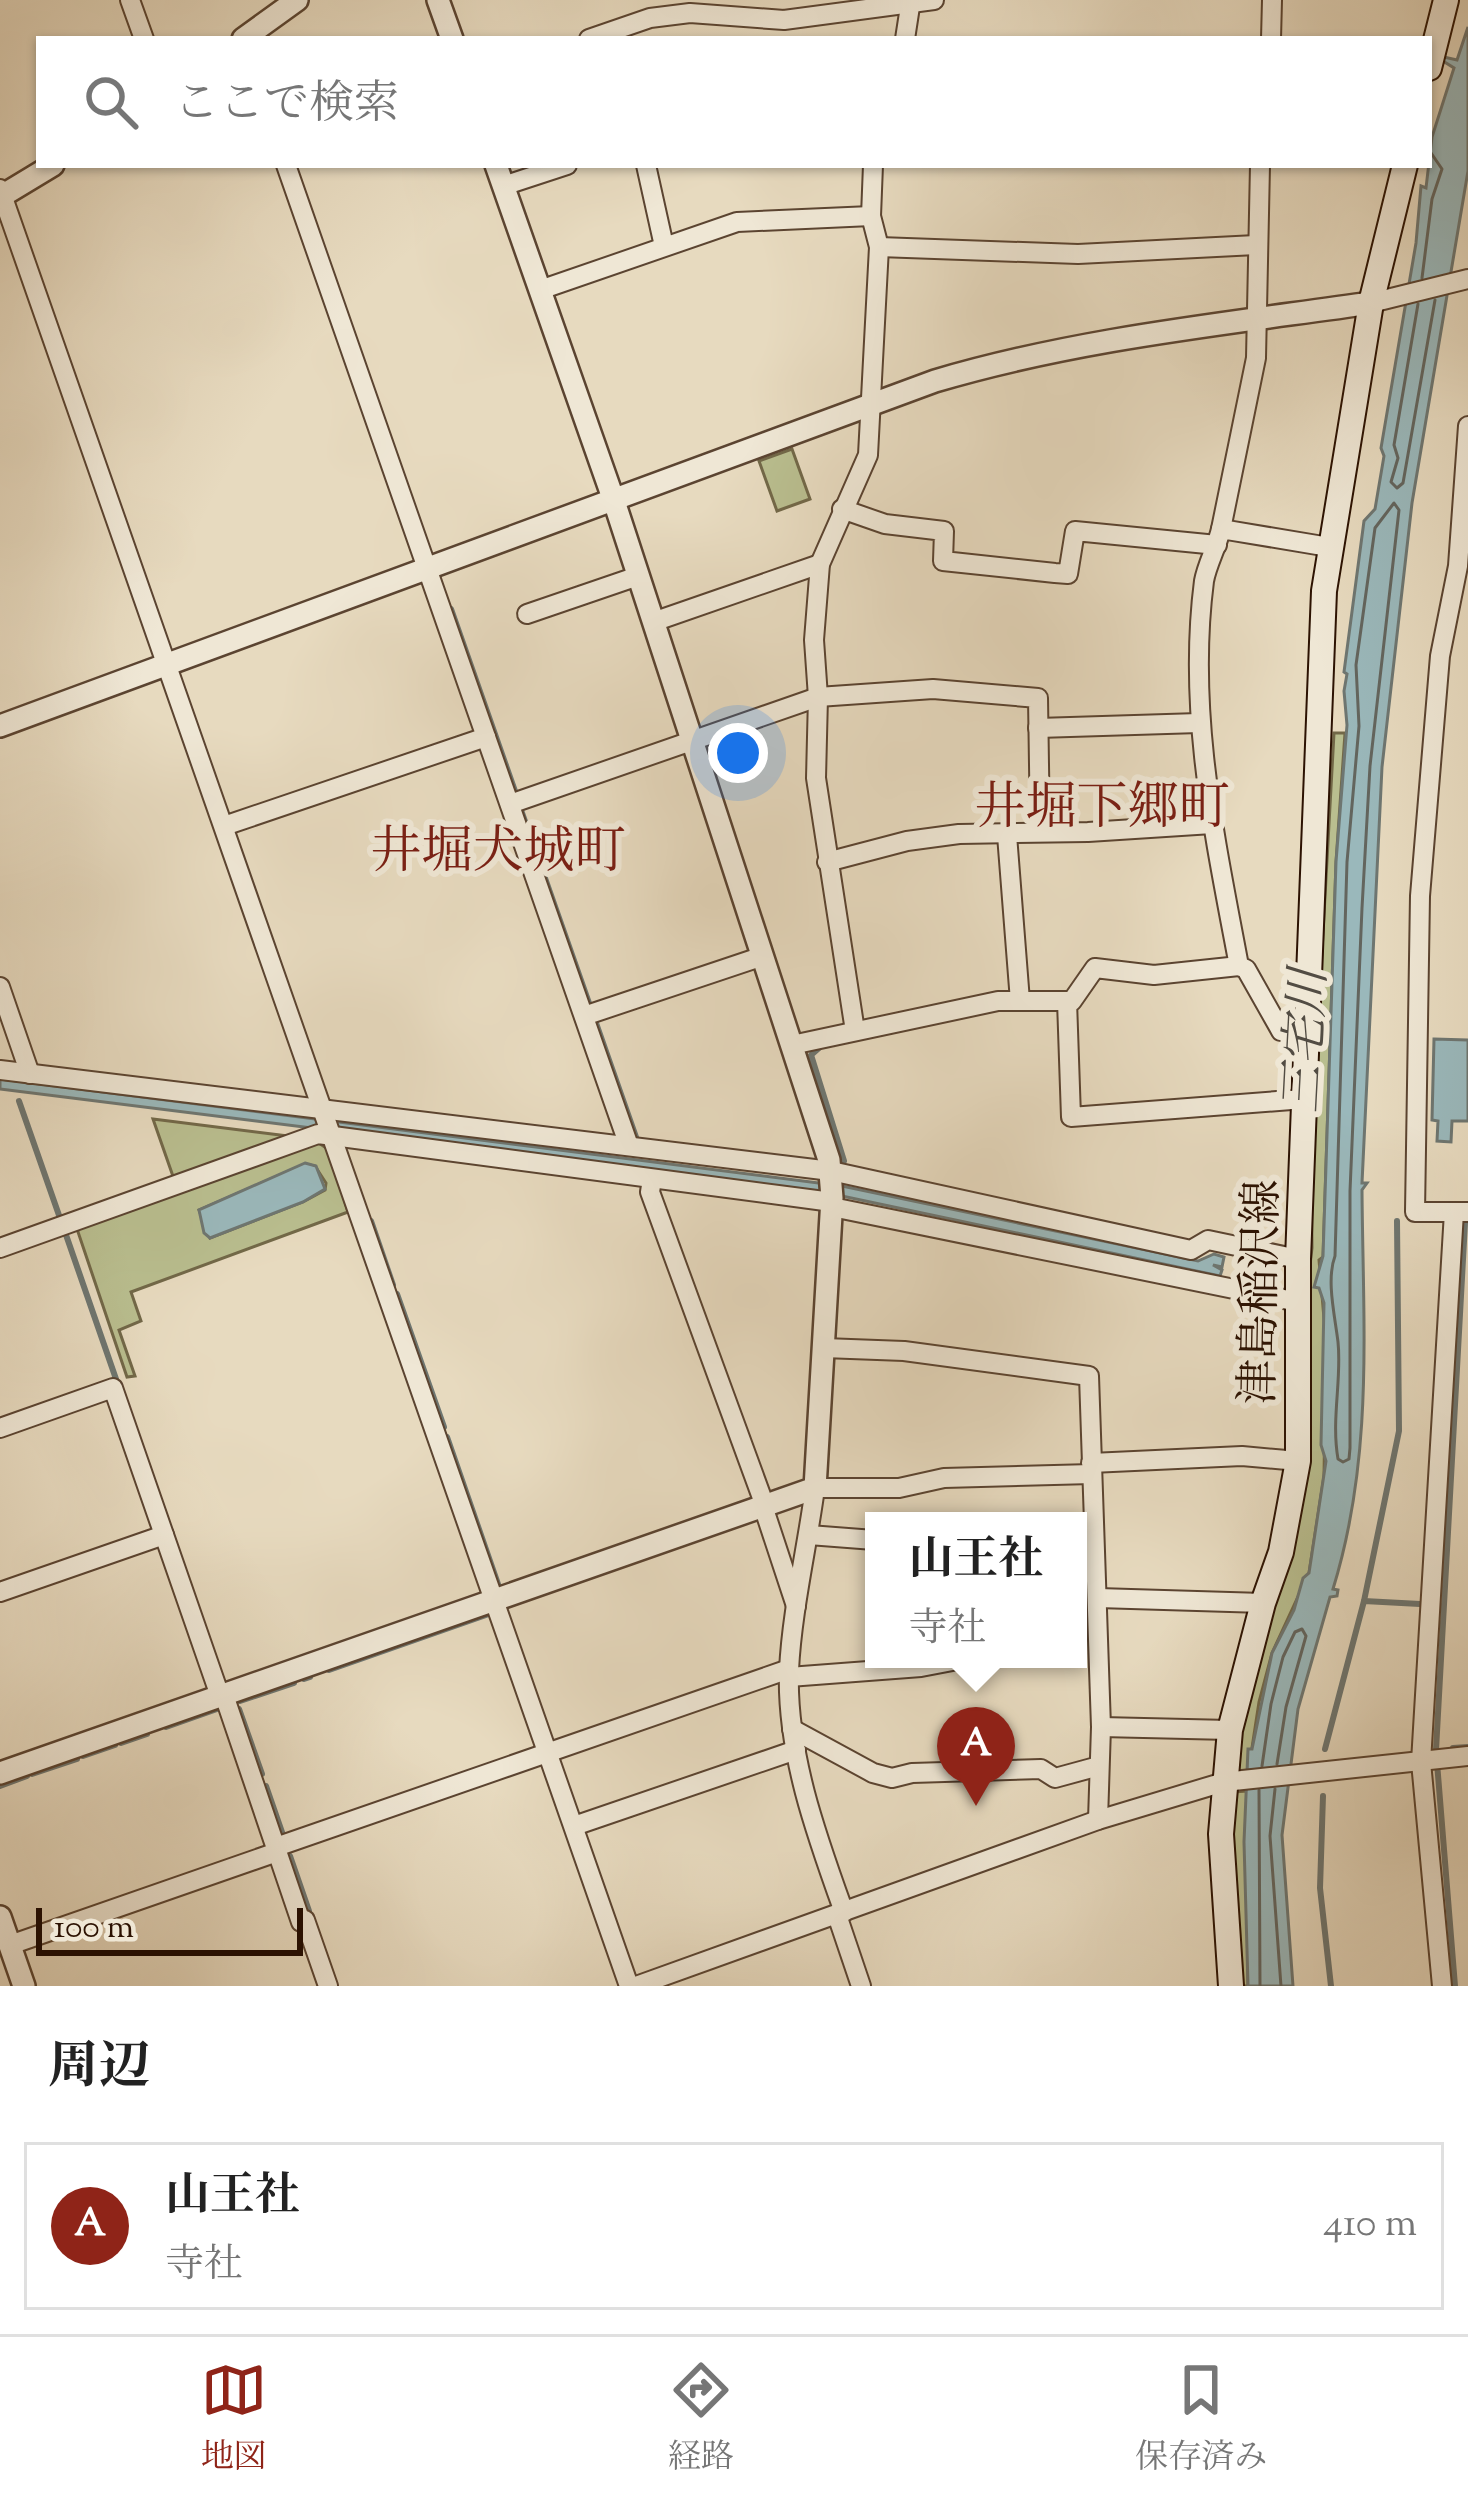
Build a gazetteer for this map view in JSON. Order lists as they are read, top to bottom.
{
  "streets": {
    "main road": ["津島稲沢線"]
  },
  "districts": ["井堀下郷町", "井堀犬城町"],
  "water": ["三宅川"],
  "scale_bar": "100 m",
  "page": {
    "search": "ここで検索",
    "popup": ["山王社", "寺社"],
    "pins": "A",
    "scale": "100 m",
    "heading": "周辺",
    "list": [
      {
        "mark": "A",
        "name": "山王社",
        "note": "寺社",
        "value": "410 m"
      }
    ],
    "nav": ["地図", "経路", "保存済み"]
  }
}
